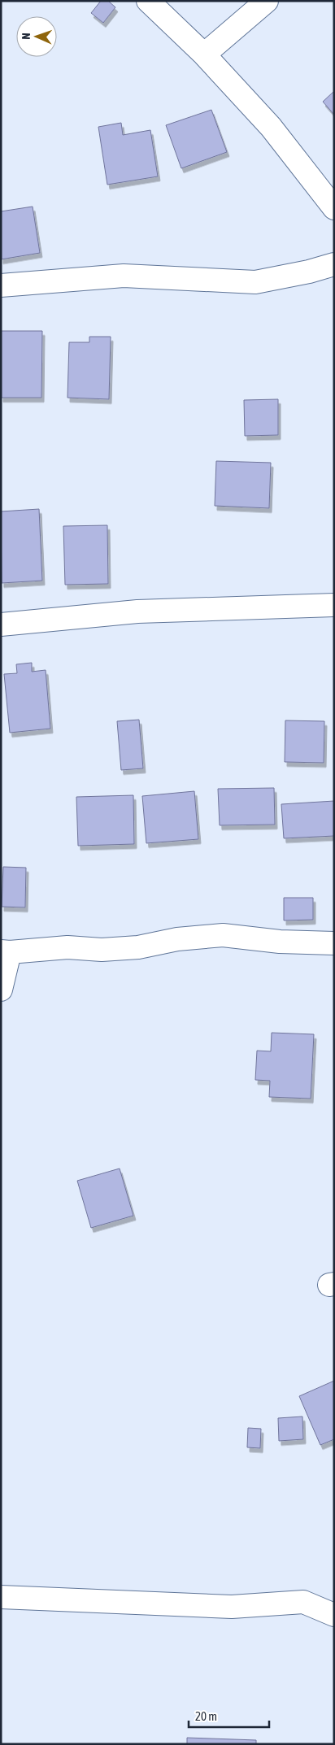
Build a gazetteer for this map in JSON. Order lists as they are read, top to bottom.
{
  "scale_bar": "20 m",
  "north": "left"
}
